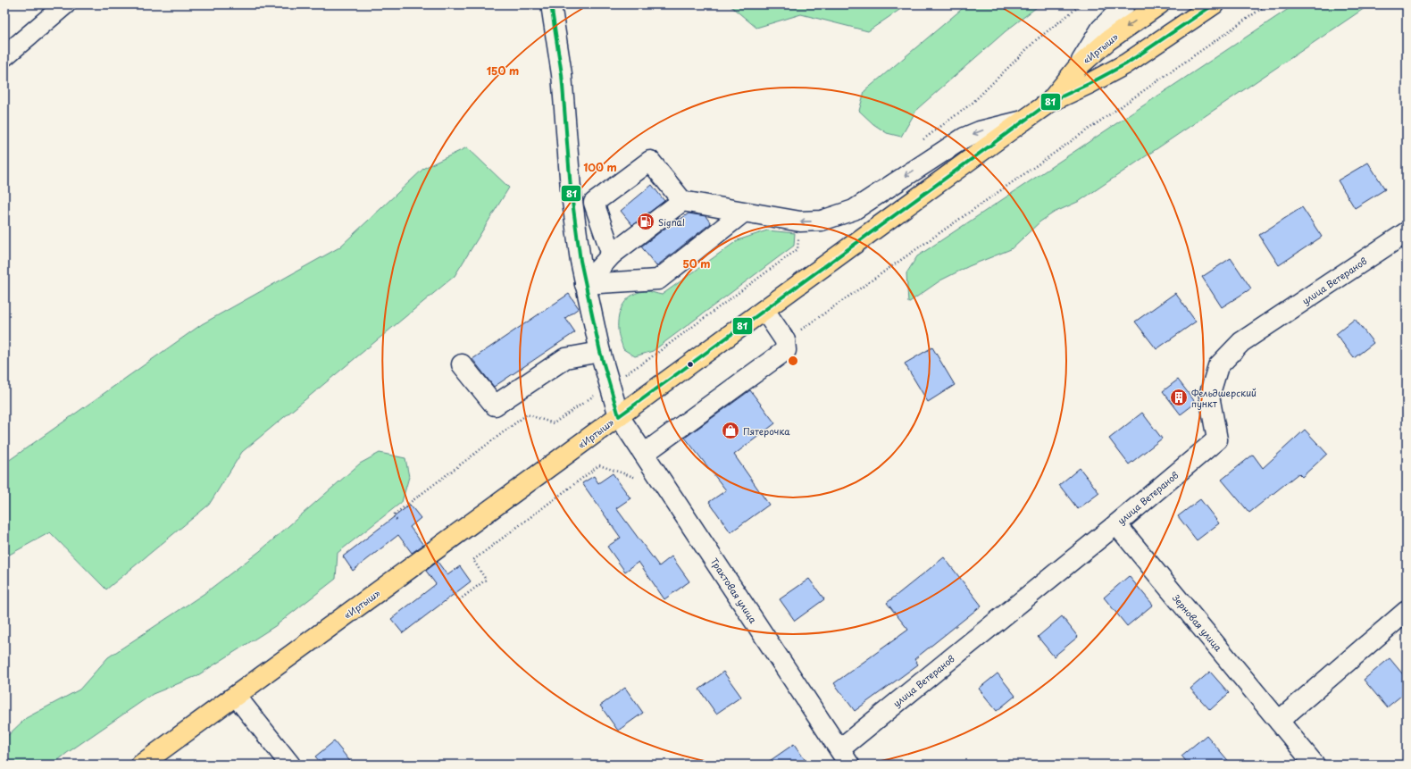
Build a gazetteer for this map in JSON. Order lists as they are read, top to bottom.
{
  "streets": {
    "highway": ["«Иртыш»"],
    "street": ["улица Ветеранов", "Трактовая улица", "Зерновая улица"]
  },
  "crossings": [
    ["«Иртыш»", "Трактовая улица"],
    ["улица Ветеранов", "Трактовая улица"],
    ["улица Ветеранов", "Зерновая улица"]
  ],
  "places": {
    "fuel station": ["Signal"],
    "building": ["Фельдшерский пункт"],
    "shop": ["Пятерочка"]
  },
  "lines": ["transit line 81"],
  "rings": ["150 m", "100 m", "50 m"]
}
